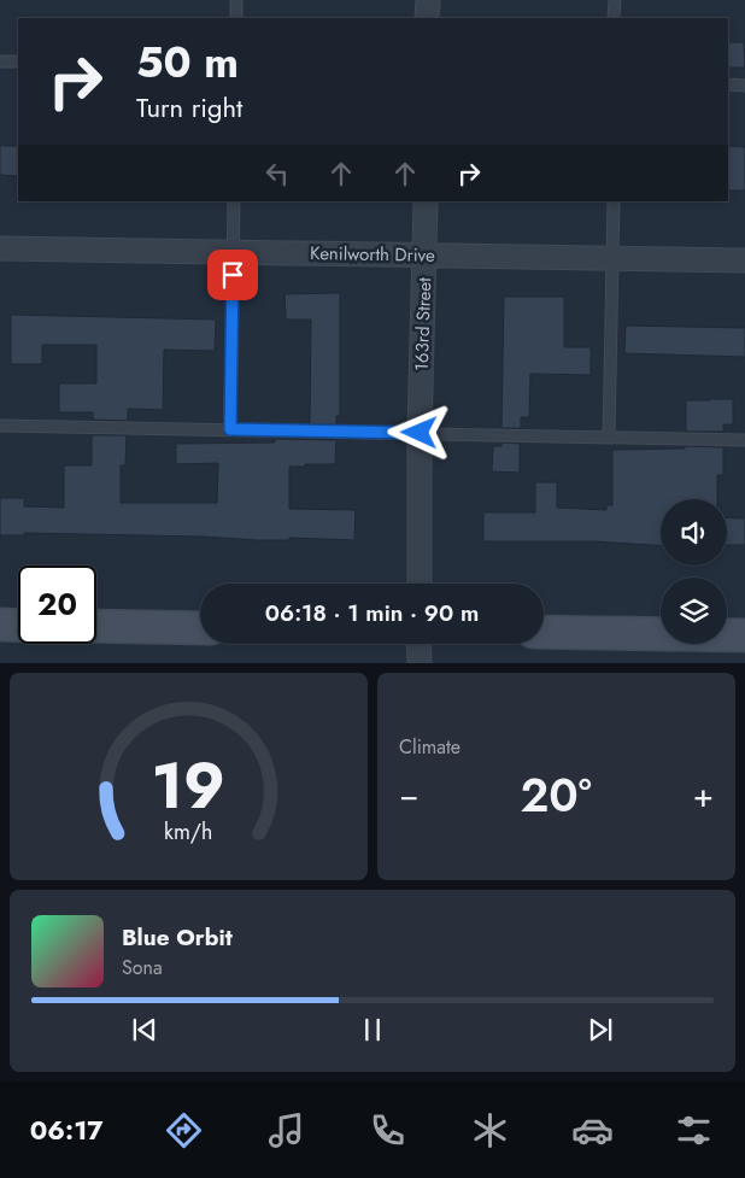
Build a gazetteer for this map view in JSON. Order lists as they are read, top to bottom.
{
  "streets": {
    "street": ["Kenilworth Drive", "163rd Street"]
  },
  "crossings": [
    ["Kenilworth Drive", "163rd Street"]
  ],
  "page": {
    "turn": ["50 m", "Turn right"],
    "limit": "20",
    "trip": "06:18 · 1 min · 90 m",
    "tile": "Climate",
    "heat": ["−", "20°", "+"],
    "song": ["Blue Orbit", "Sona"],
    "tabs": "06:17",
    "gauge": ["19", "km/h"]
  }
}
